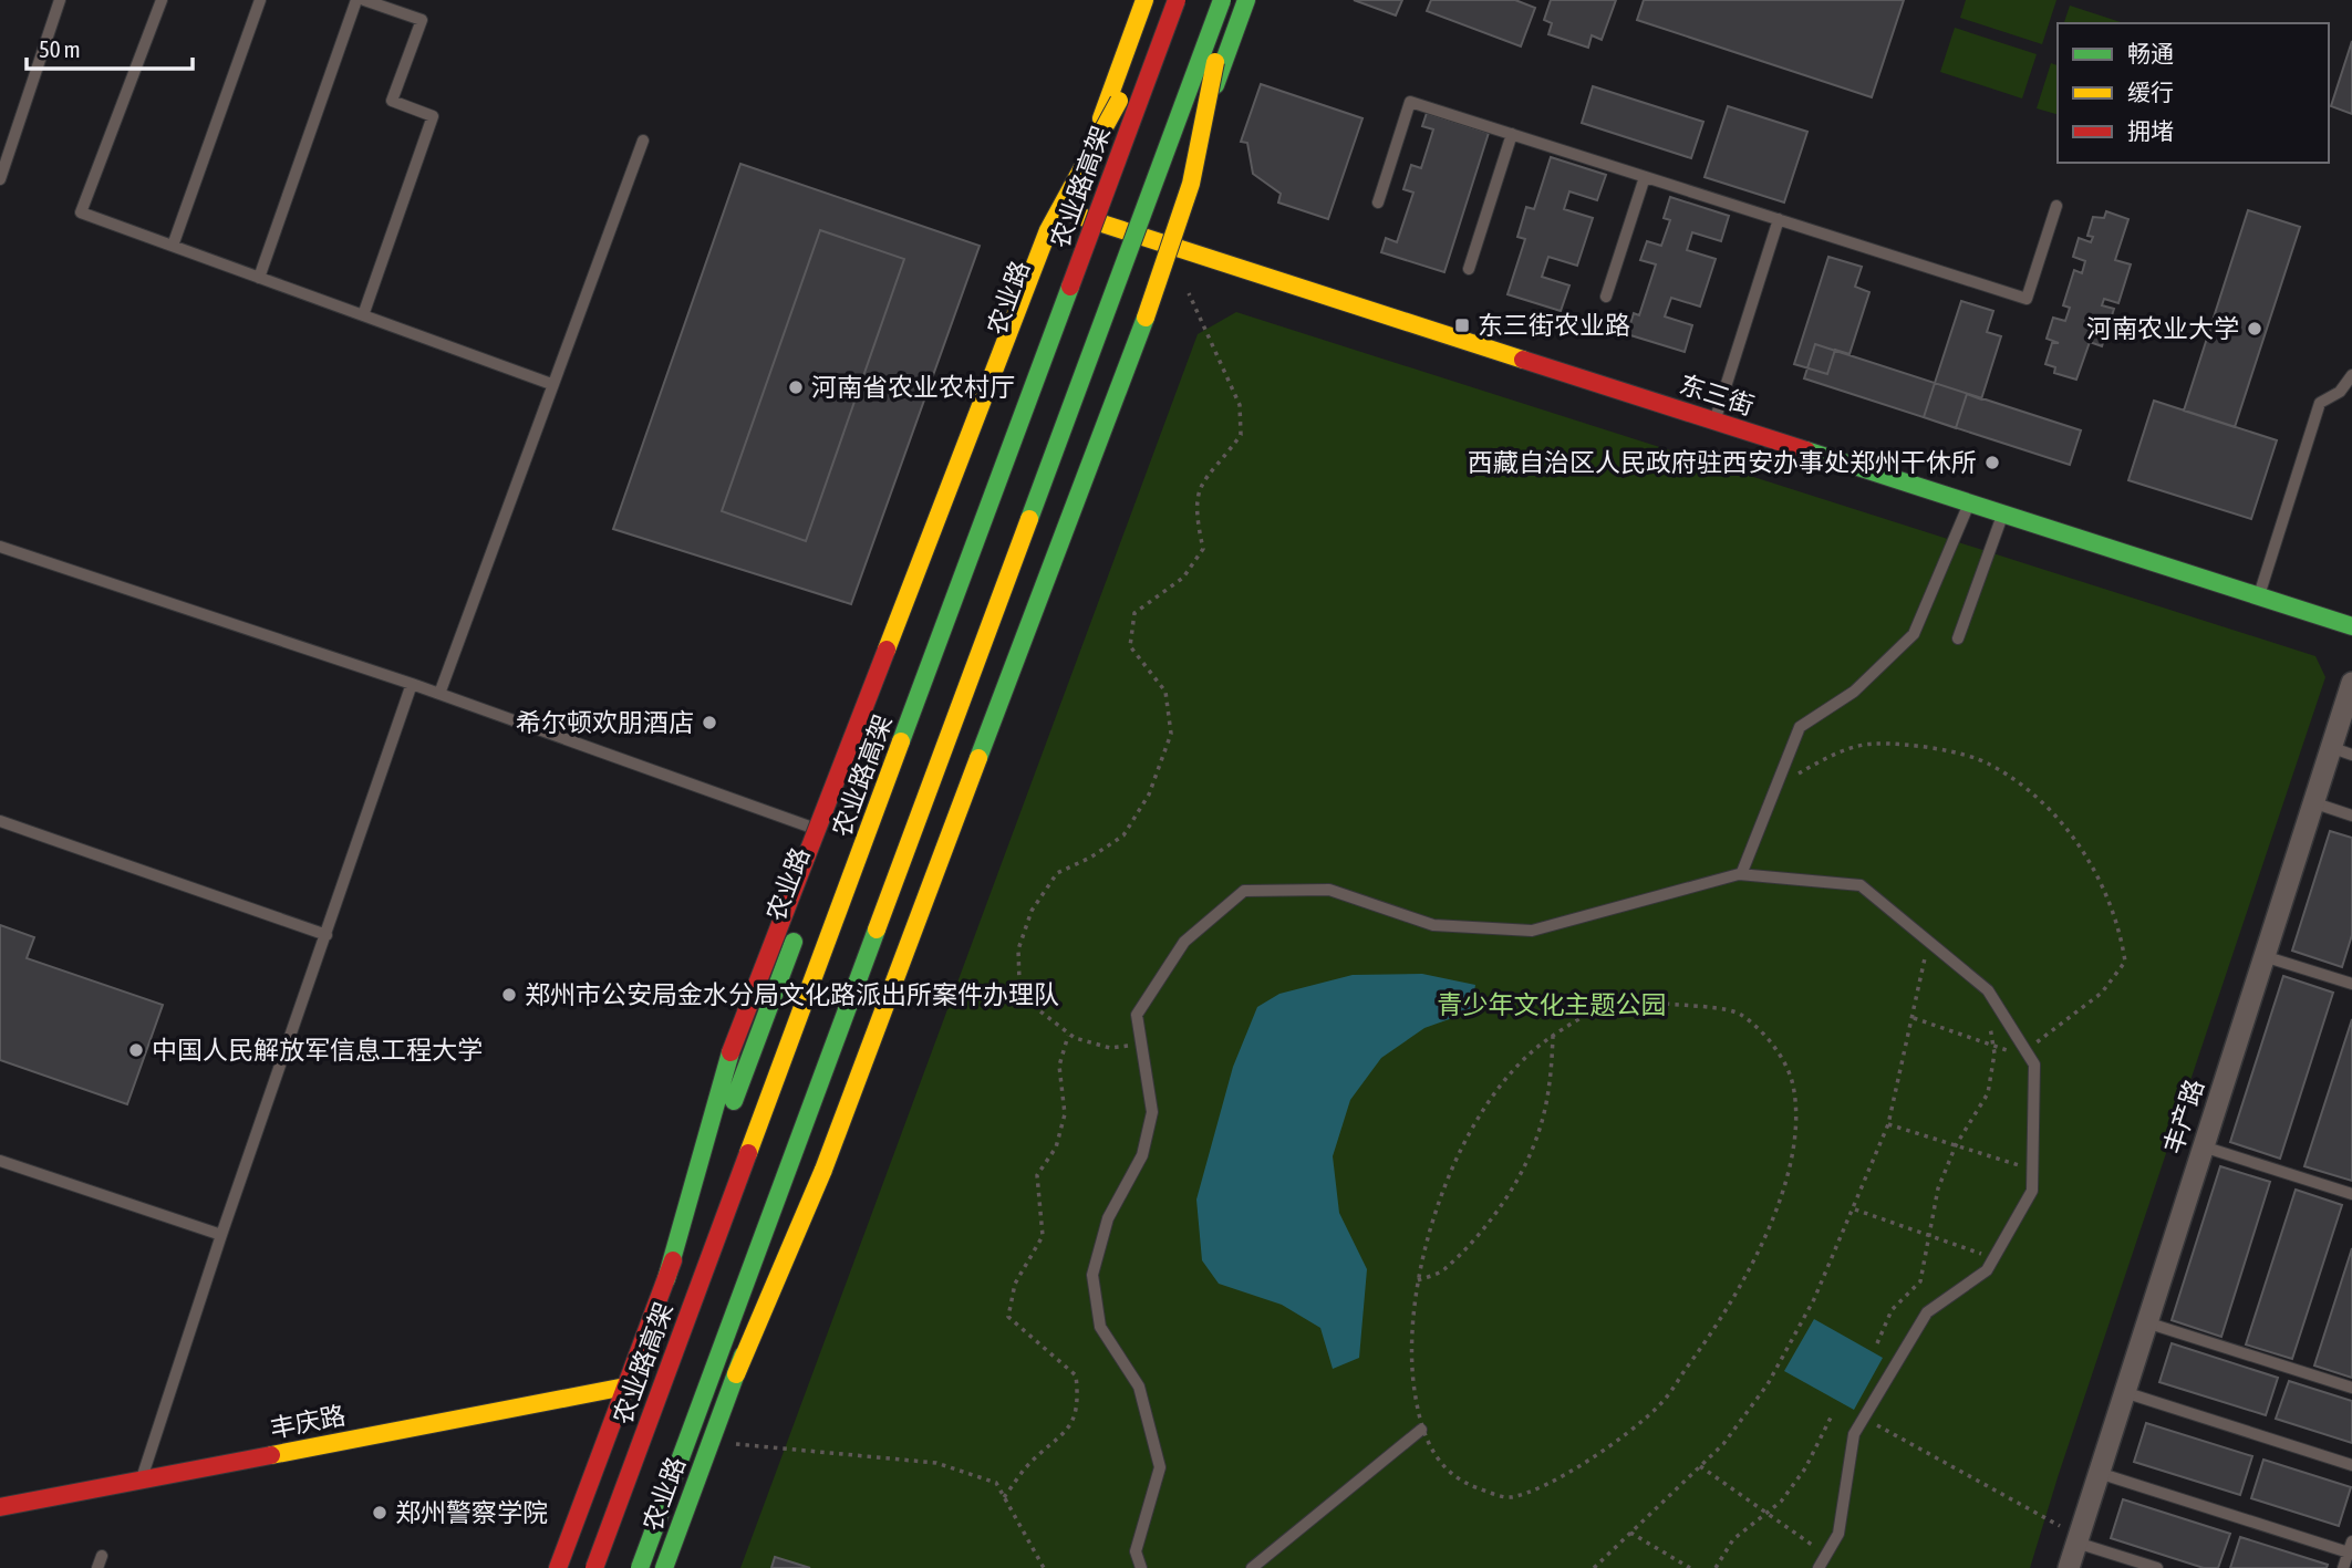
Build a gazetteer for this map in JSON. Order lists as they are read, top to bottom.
{
  "streets": {
    "main road": [
      "农业路高架",
      "农业路",
      "东三街",
      "丰庆路"
    ],
    "street": ["丰产路"]
  },
  "crossings": [
    ["农业路", "东三街"],
    ["农业路", "丰庆路"]
  ],
  "parks": ["青少年文化主题公园"],
  "places": {
    "transit": ["东三街农业路"],
    "other": [
      "河南农业大学",
      "河南省农业农村厅",
      "西藏自治区人民政府驻西安办事处郑州干休所",
      "希尔顿欢朋酒店",
      "郑州市公安局金水分局文化路派出所案件办理队",
      "中国人民解放军信息工程大学",
      "郑州警察学院"
    ]
  },
  "legend": ["畅通", "缓行", "拥堵"],
  "scale_bar": "50 m"
}
